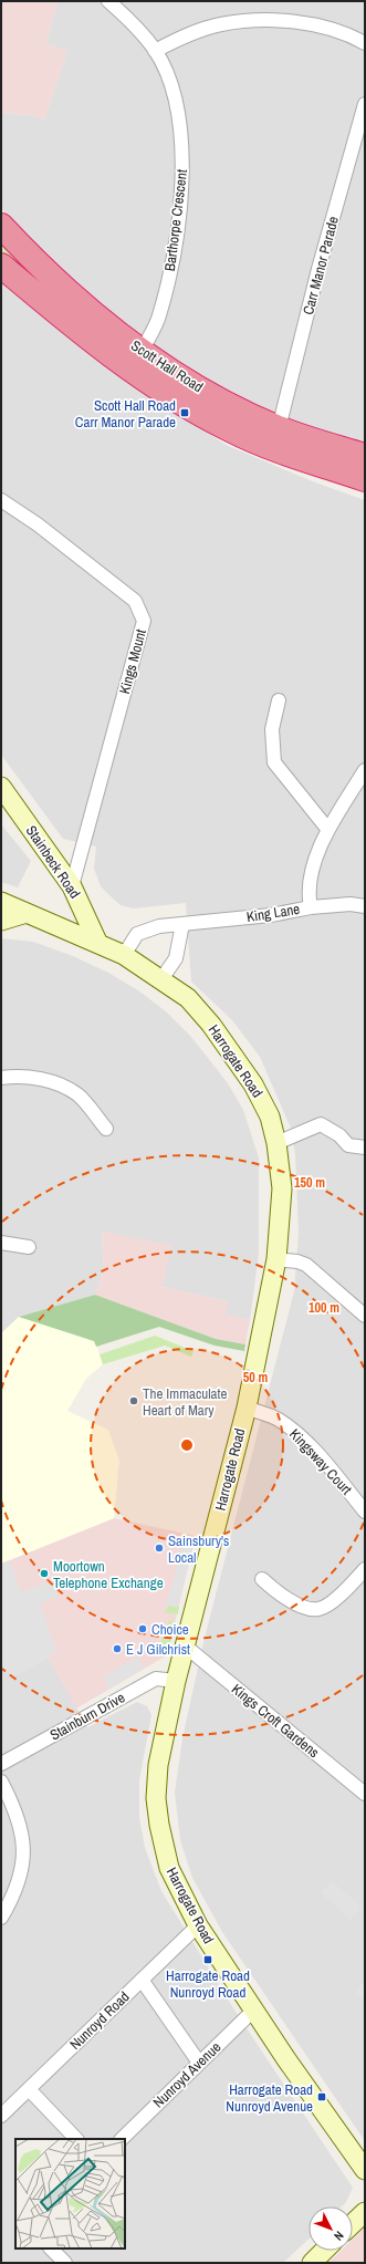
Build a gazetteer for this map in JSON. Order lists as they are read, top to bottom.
{
  "streets": {
    "highway": ["Scott Hall Road"],
    "street": [
      "Barthorpe Crescent",
      "Carr Manor Parade",
      "Kings Mount",
      "Stainbeck Road",
      "King Lane",
      "Harrogate Road",
      "Kingsway Court",
      "Stainburn Drive",
      "Kings Croft Gardens",
      "Nunroyd Road",
      "Nunroyd Avenue"
    ]
  },
  "crossings": [
    ["Barthorpe Crescent", "Scott Hall Road"],
    ["Carr Manor Parade", "Scott Hall Road"],
    ["Kings Mount", "Stainbeck Road"],
    ["Stainbeck Road", "Harrogate Road"],
    ["King Lane", "Harrogate Road"],
    ["Harrogate Road", "Kingsway Court"],
    ["Harrogate Road", "Stainburn Drive"],
    ["Harrogate Road", "Kings Croft Gardens"],
    ["Harrogate Road", "Nunroyd Road"],
    ["Harrogate Road", "Nunroyd Avenue"]
  ],
  "places": {
    "transit": ["Scott Hall Road Carr Manor Parade", "Harrogate Road Nunroyd Road", "Harrogate Road Nunroyd Avenue"],
    "other": [
      "The Immaculate Heart of Mary",
      "Sainsbury's Local",
      "Moortown Telephone Exchange",
      "Choice",
      "E J Gilchrist"
    ]
  },
  "north": "bottom right",
  "rings": ["150 m", "100 m", "50 m"]
}
